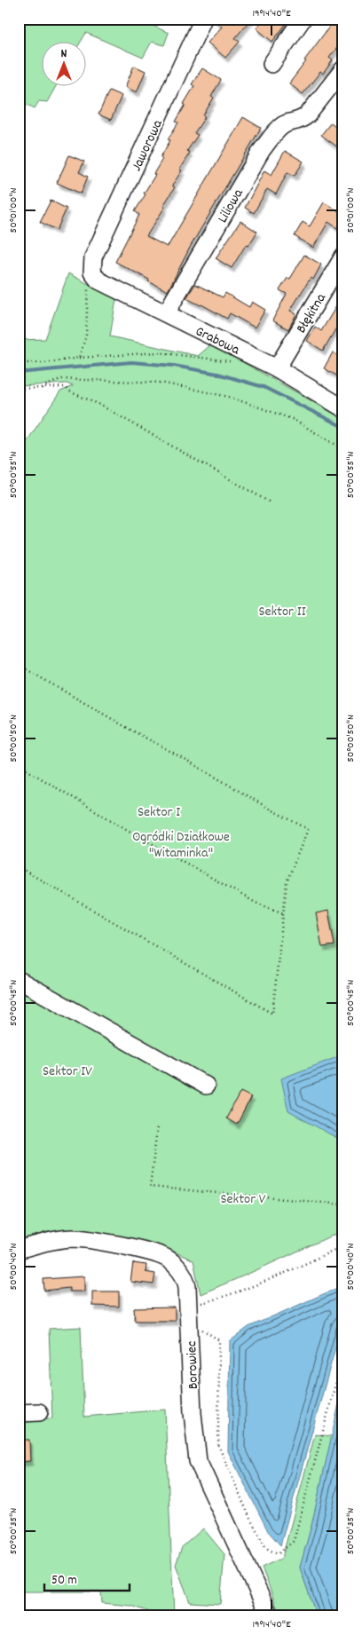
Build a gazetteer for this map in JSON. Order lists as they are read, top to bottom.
{
  "streets": {
    "street": [
      "Jaworowa",
      "Liliowa",
      "Błękitna",
      "Grabowa",
      "Borowiec"
    ]
  },
  "crossings": [
    ["Jaworowa", "Grabowa"],
    ["Liliowa", "Grabowa"],
    ["Błękitna", "Grabowa"]
  ],
  "parks": [
    "Sektor II",
    "Sektor I",
    "Ogródki Działkowe \"Witaminka\"",
    "Sektor IV",
    "Sektor V"
  ],
  "scale_bar": "50 m",
  "north": "top",
  "coordinates": [
    "19°14'40\"E",
    "50°01'00\"N",
    "50°00'55\"N",
    "50°00'50\"N",
    "50°00'45\"N",
    "50°00'40\"N",
    "50°00'35\"N"
  ]
}
